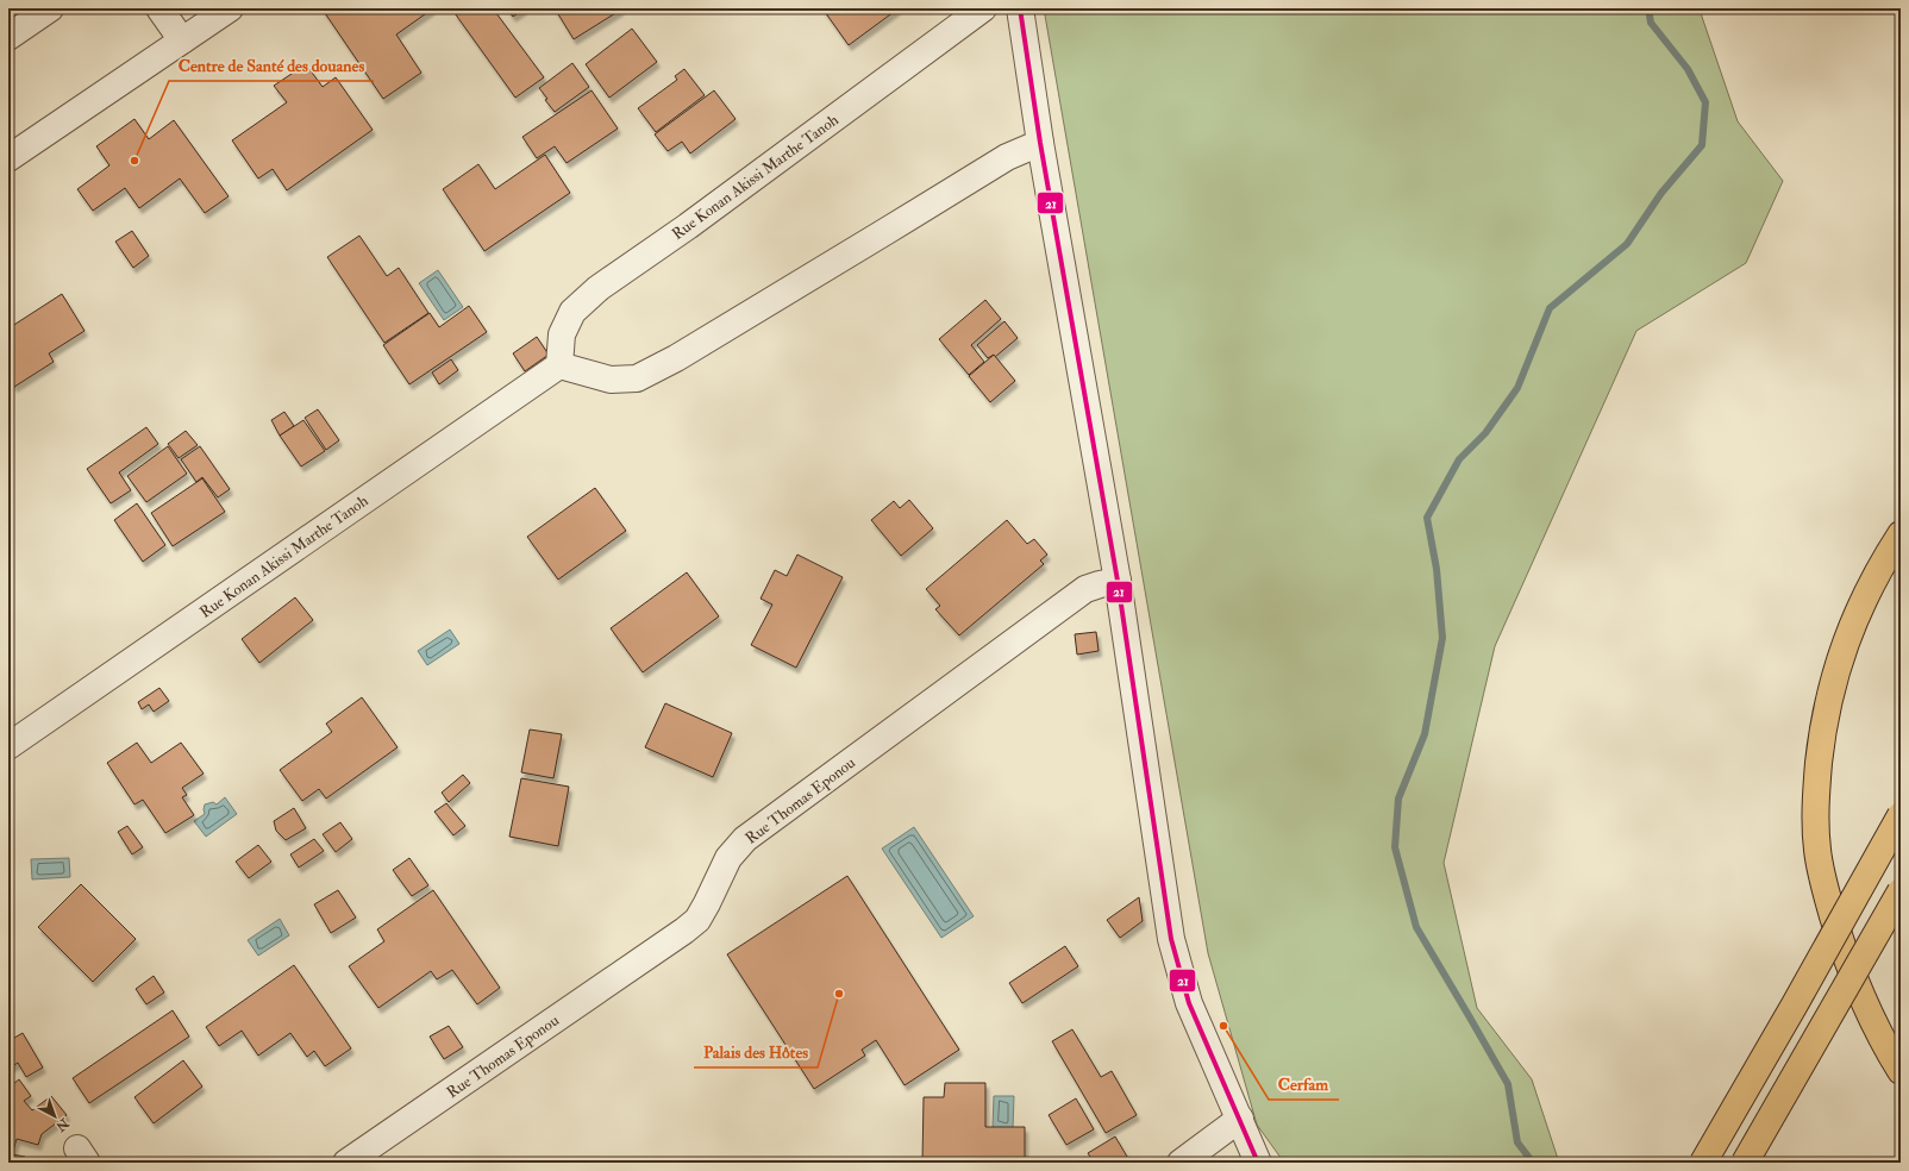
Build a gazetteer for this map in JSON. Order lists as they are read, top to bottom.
{
  "streets": {
    "street": ["Rue Konan Akissi Marthe Tanoh", "Rue Thomas Eponou"]
  },
  "places": ["Centre de Santé des douanes", "Palais des Hôtes", "Cerfam"],
  "lines": ["transit line 21"],
  "north": "bottom right"
}
